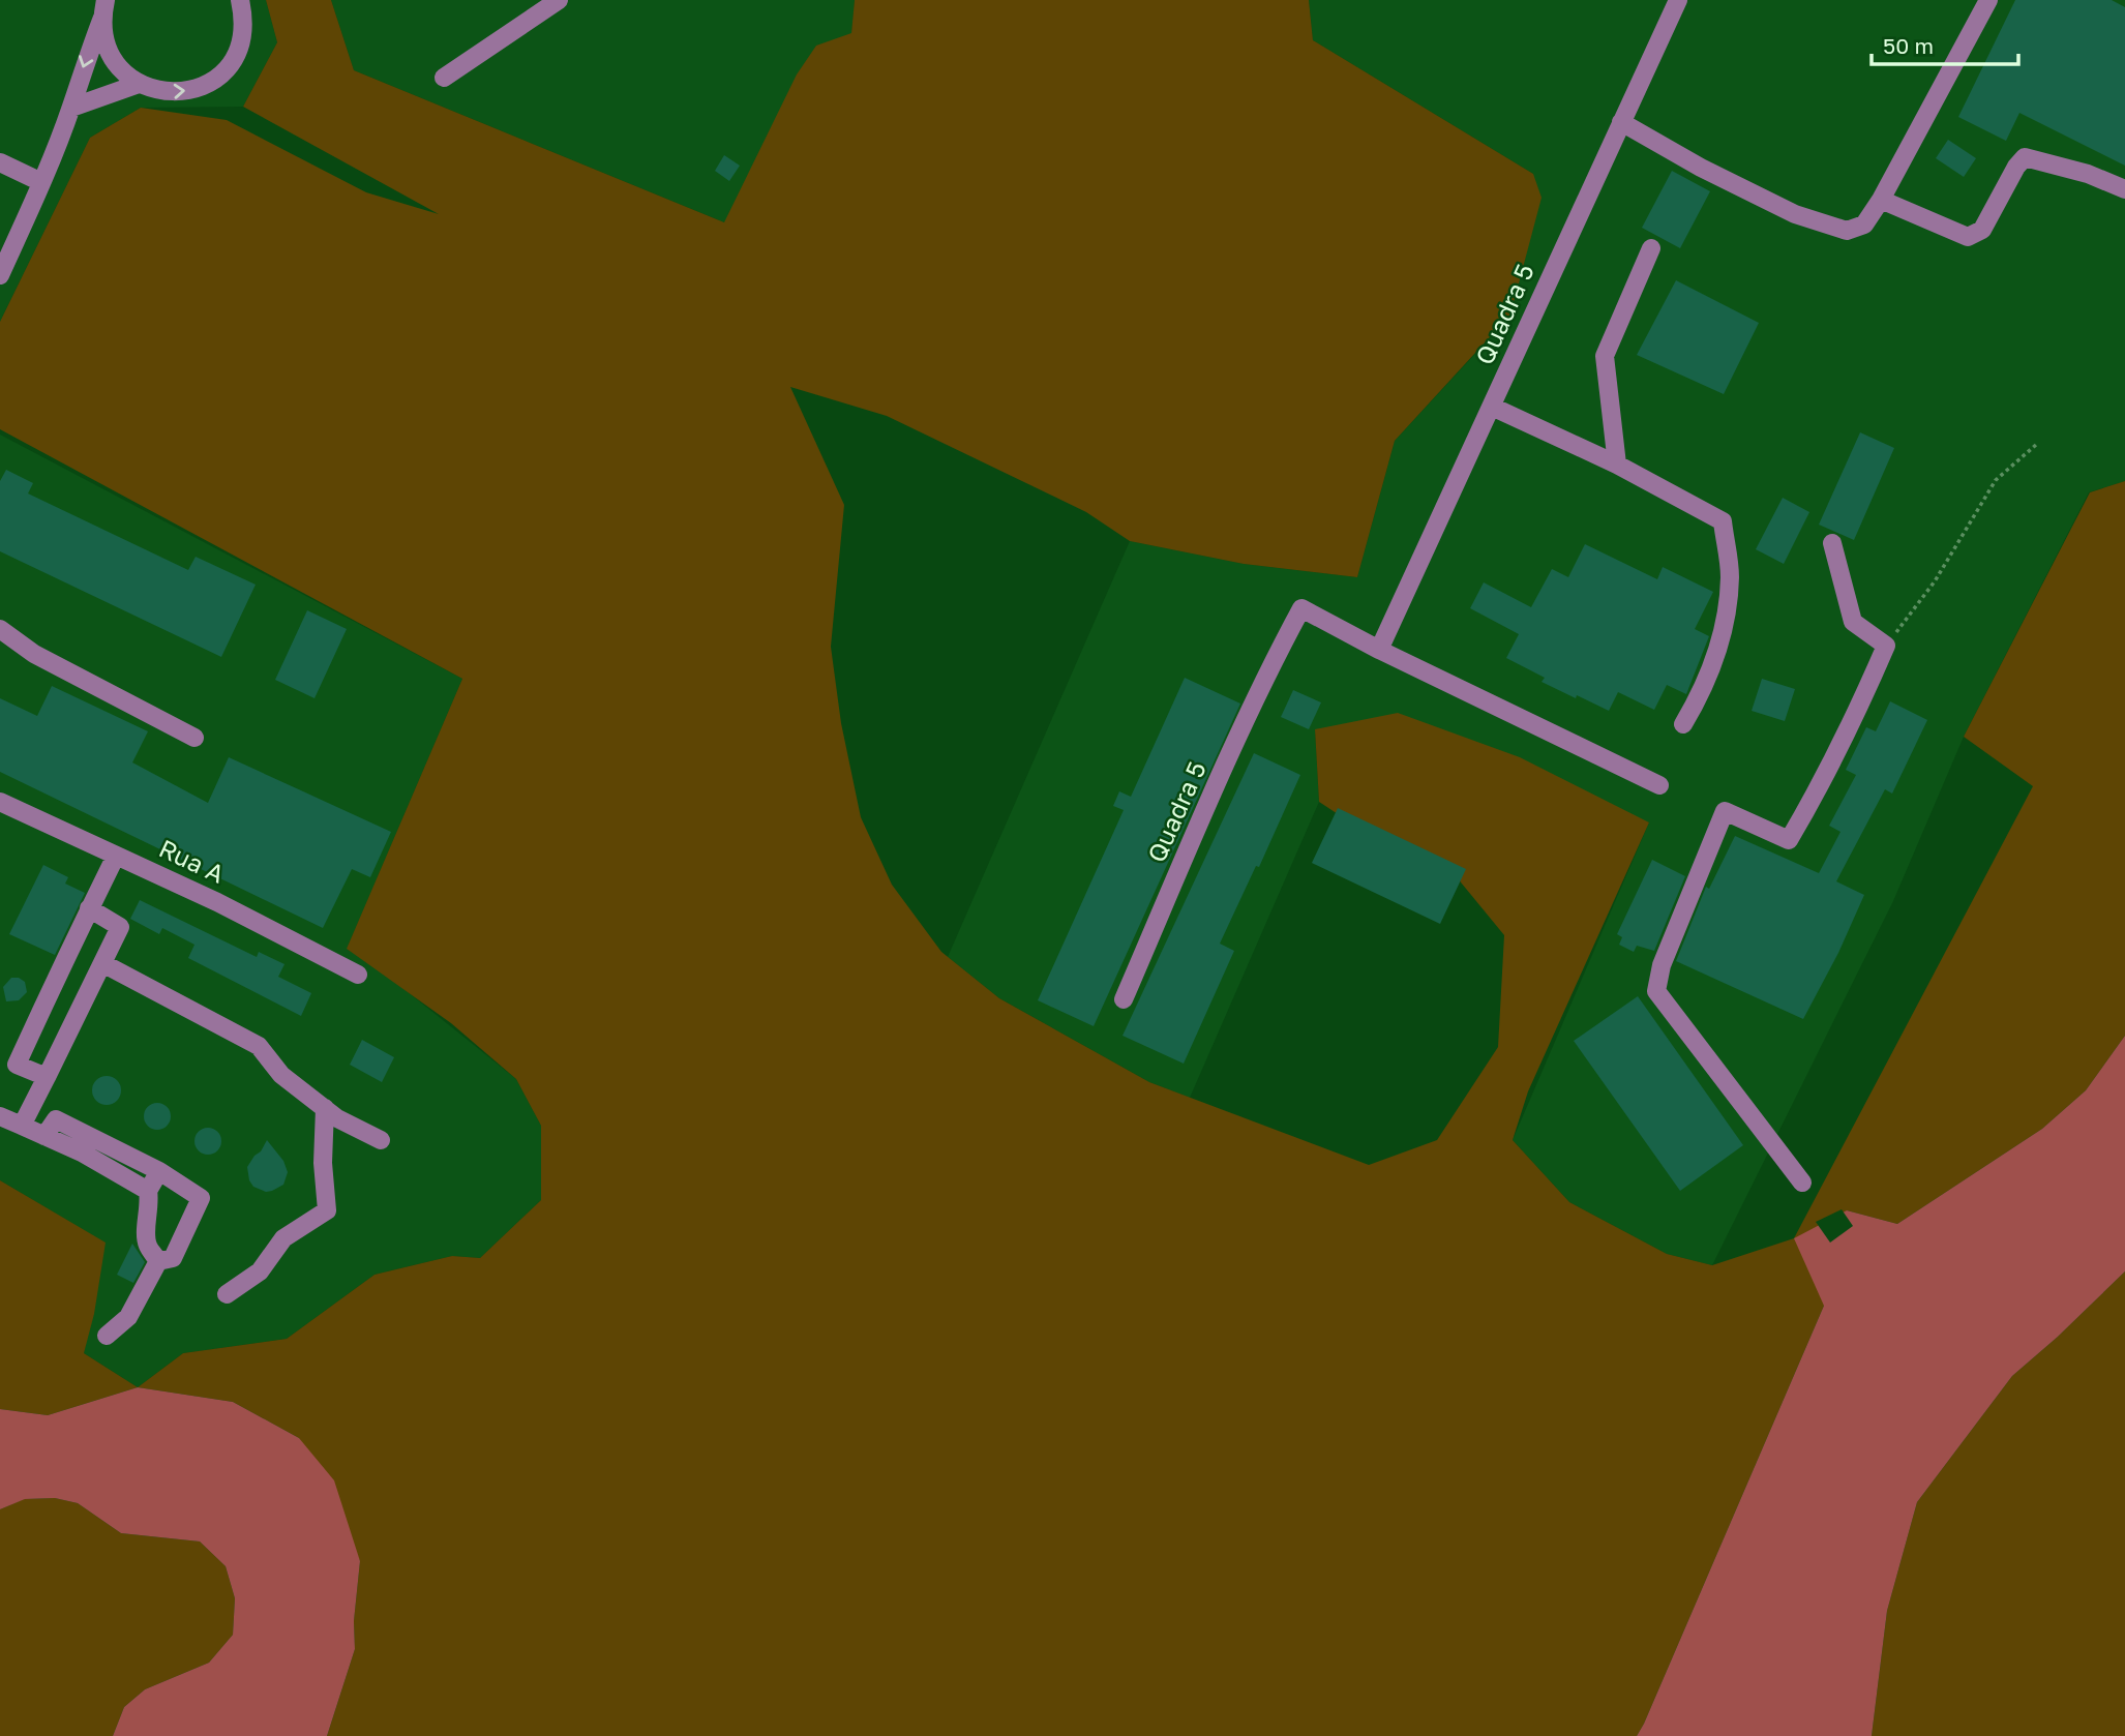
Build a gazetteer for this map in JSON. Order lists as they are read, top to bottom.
{
  "streets": {
    "street": ["Quadra 5", "Rua A"]
  },
  "scale_bar": "50 m"
}
